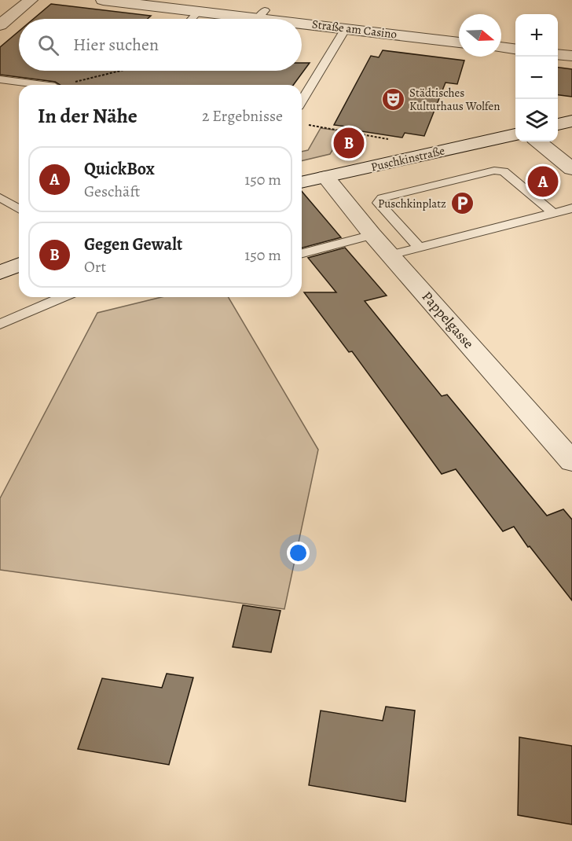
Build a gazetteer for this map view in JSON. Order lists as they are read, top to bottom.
{
  "streets": {
    "street": ["Straße am Casino", "Puschkinstraße", "Pappelgasse"]
  },
  "crossings": [
    ["Puschkinstraße", "Pappelgasse"]
  ],
  "places": {
    "theatre": ["Städtisches Kulturhaus Wolfen"],
    "parking": ["Puschkinplatz"]
  },
  "north": "right",
  "page": {
    "map_buttons": ["+", "−"],
    "search": "Hier suchen",
    "heading": ["In der Nähe", "2 Ergebnisse"],
    "pins": ["B", "A"],
    "list": [
      {
        "mark": "A",
        "name": "QuickBox",
        "note": "Geschäft",
        "value": "150 m"
      },
      {
        "mark": "B",
        "name": "Gegen Gewalt",
        "note": "Ort",
        "value": "150 m"
      }
    ]
  }
}
